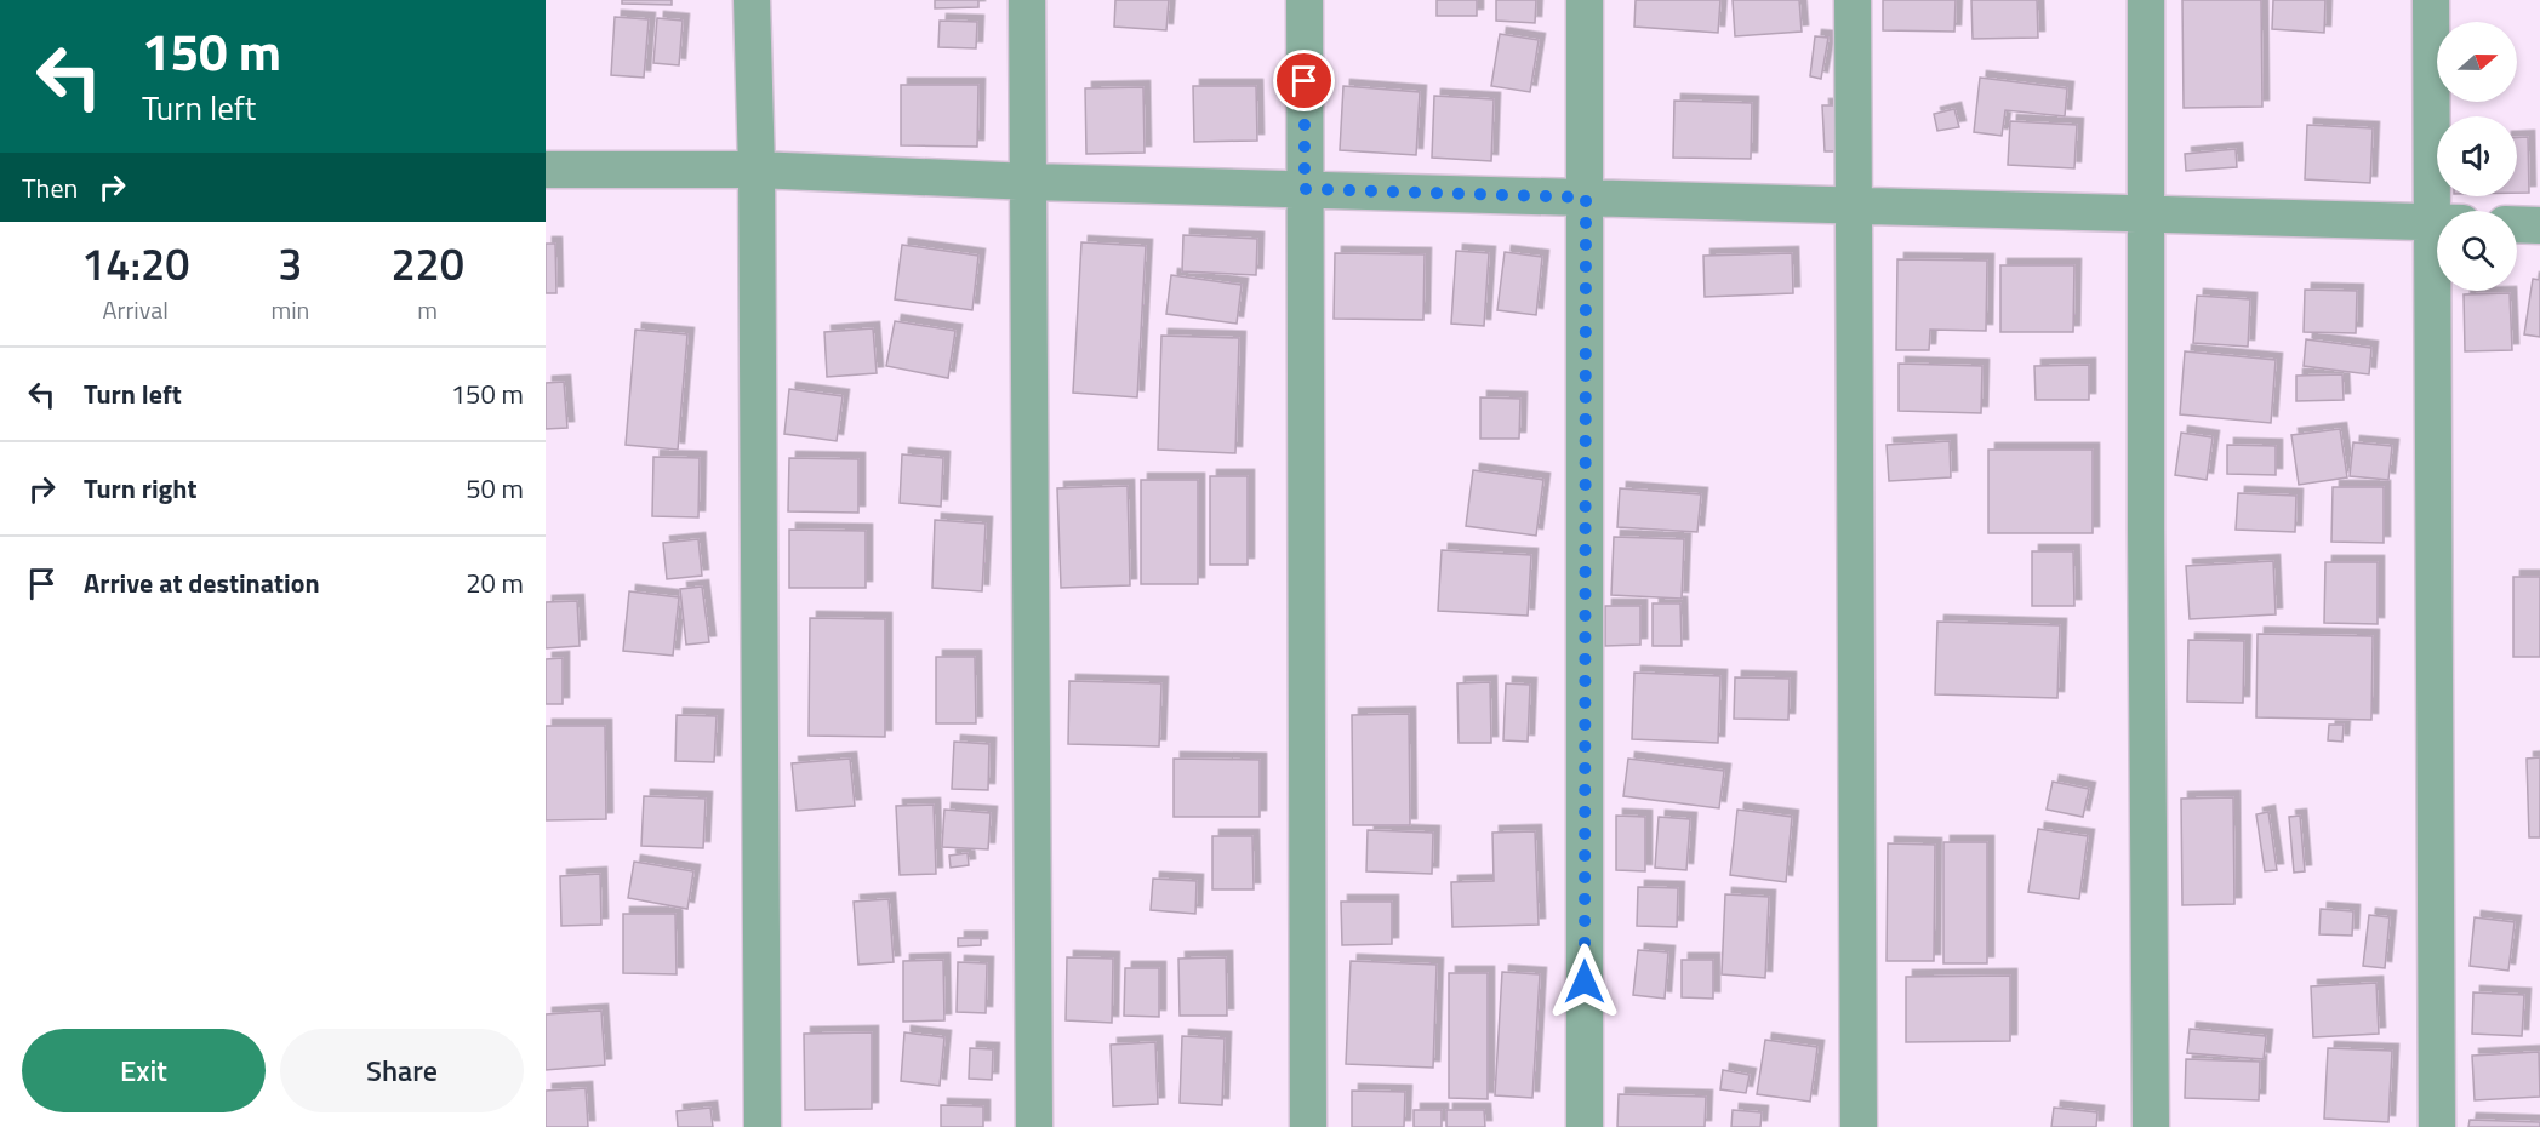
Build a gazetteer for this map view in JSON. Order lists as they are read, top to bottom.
{
  "north": "right",
  "page": {
    "turn": ["150 m", "Turn left"],
    "then": "Then",
    "eta": [
      "14:20",
      "Arrival",
      "3",
      "min",
      "220",
      "m"
    ],
    "list": [
      {
        "name": "Turn left",
        "value": "150 m"
      },
      {
        "name": "Turn right",
        "value": "50 m"
      },
      {
        "name": "Arrive at destination",
        "value": "20 m"
      }
    ],
    "buttons": ["Exit", "Share"]
  }
}
